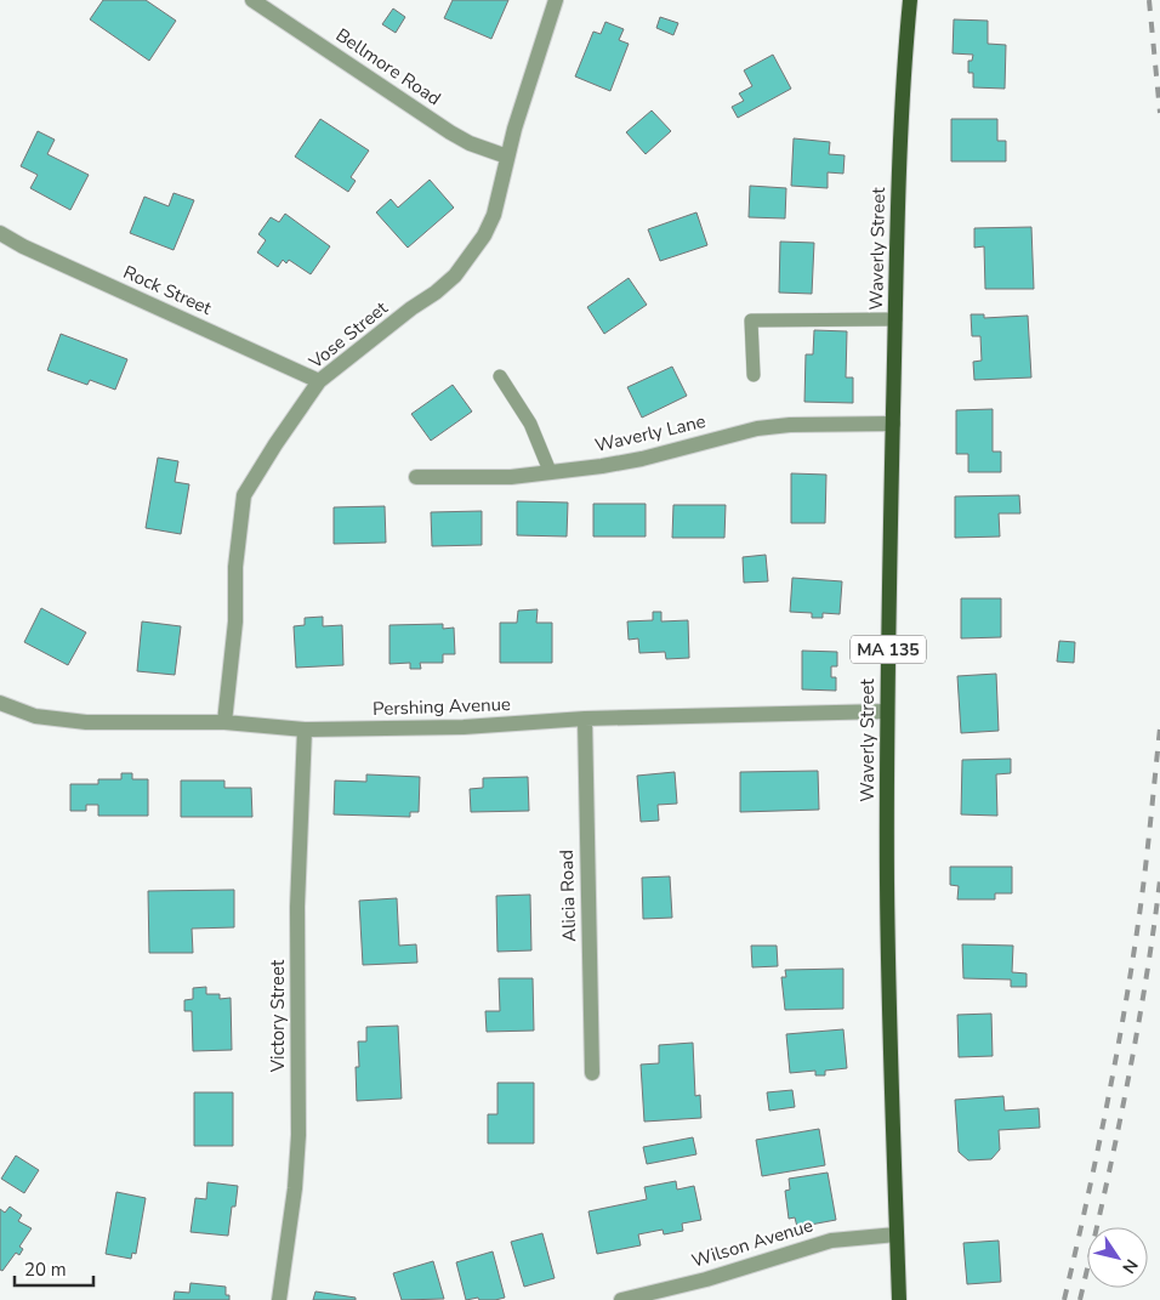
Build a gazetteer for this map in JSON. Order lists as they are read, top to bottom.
{
  "streets": {
    "main road": ["Waverly Street", "MA 135"],
    "street": [
      "Bellmore Road",
      "Rock Street",
      "Vose Street",
      "Waverly Lane",
      "Pershing Avenue",
      "Alicia Road",
      "Victory Street",
      "Wilson Avenue"
    ]
  },
  "crossings": [
    ["Bellmore Road", "Vose Street"],
    ["Waverly Street", "Waverly Lane"],
    ["Waverly Street", "Pershing Avenue"],
    ["Waverly Street", "Wilson Avenue"],
    ["Rock Street", "Vose Street"],
    ["Vose Street", "Pershing Avenue"],
    ["Pershing Avenue", "Alicia Road"],
    ["Pershing Avenue", "Victory Street"]
  ],
  "scale_bar": "20 m",
  "north": "bottom right"
}
